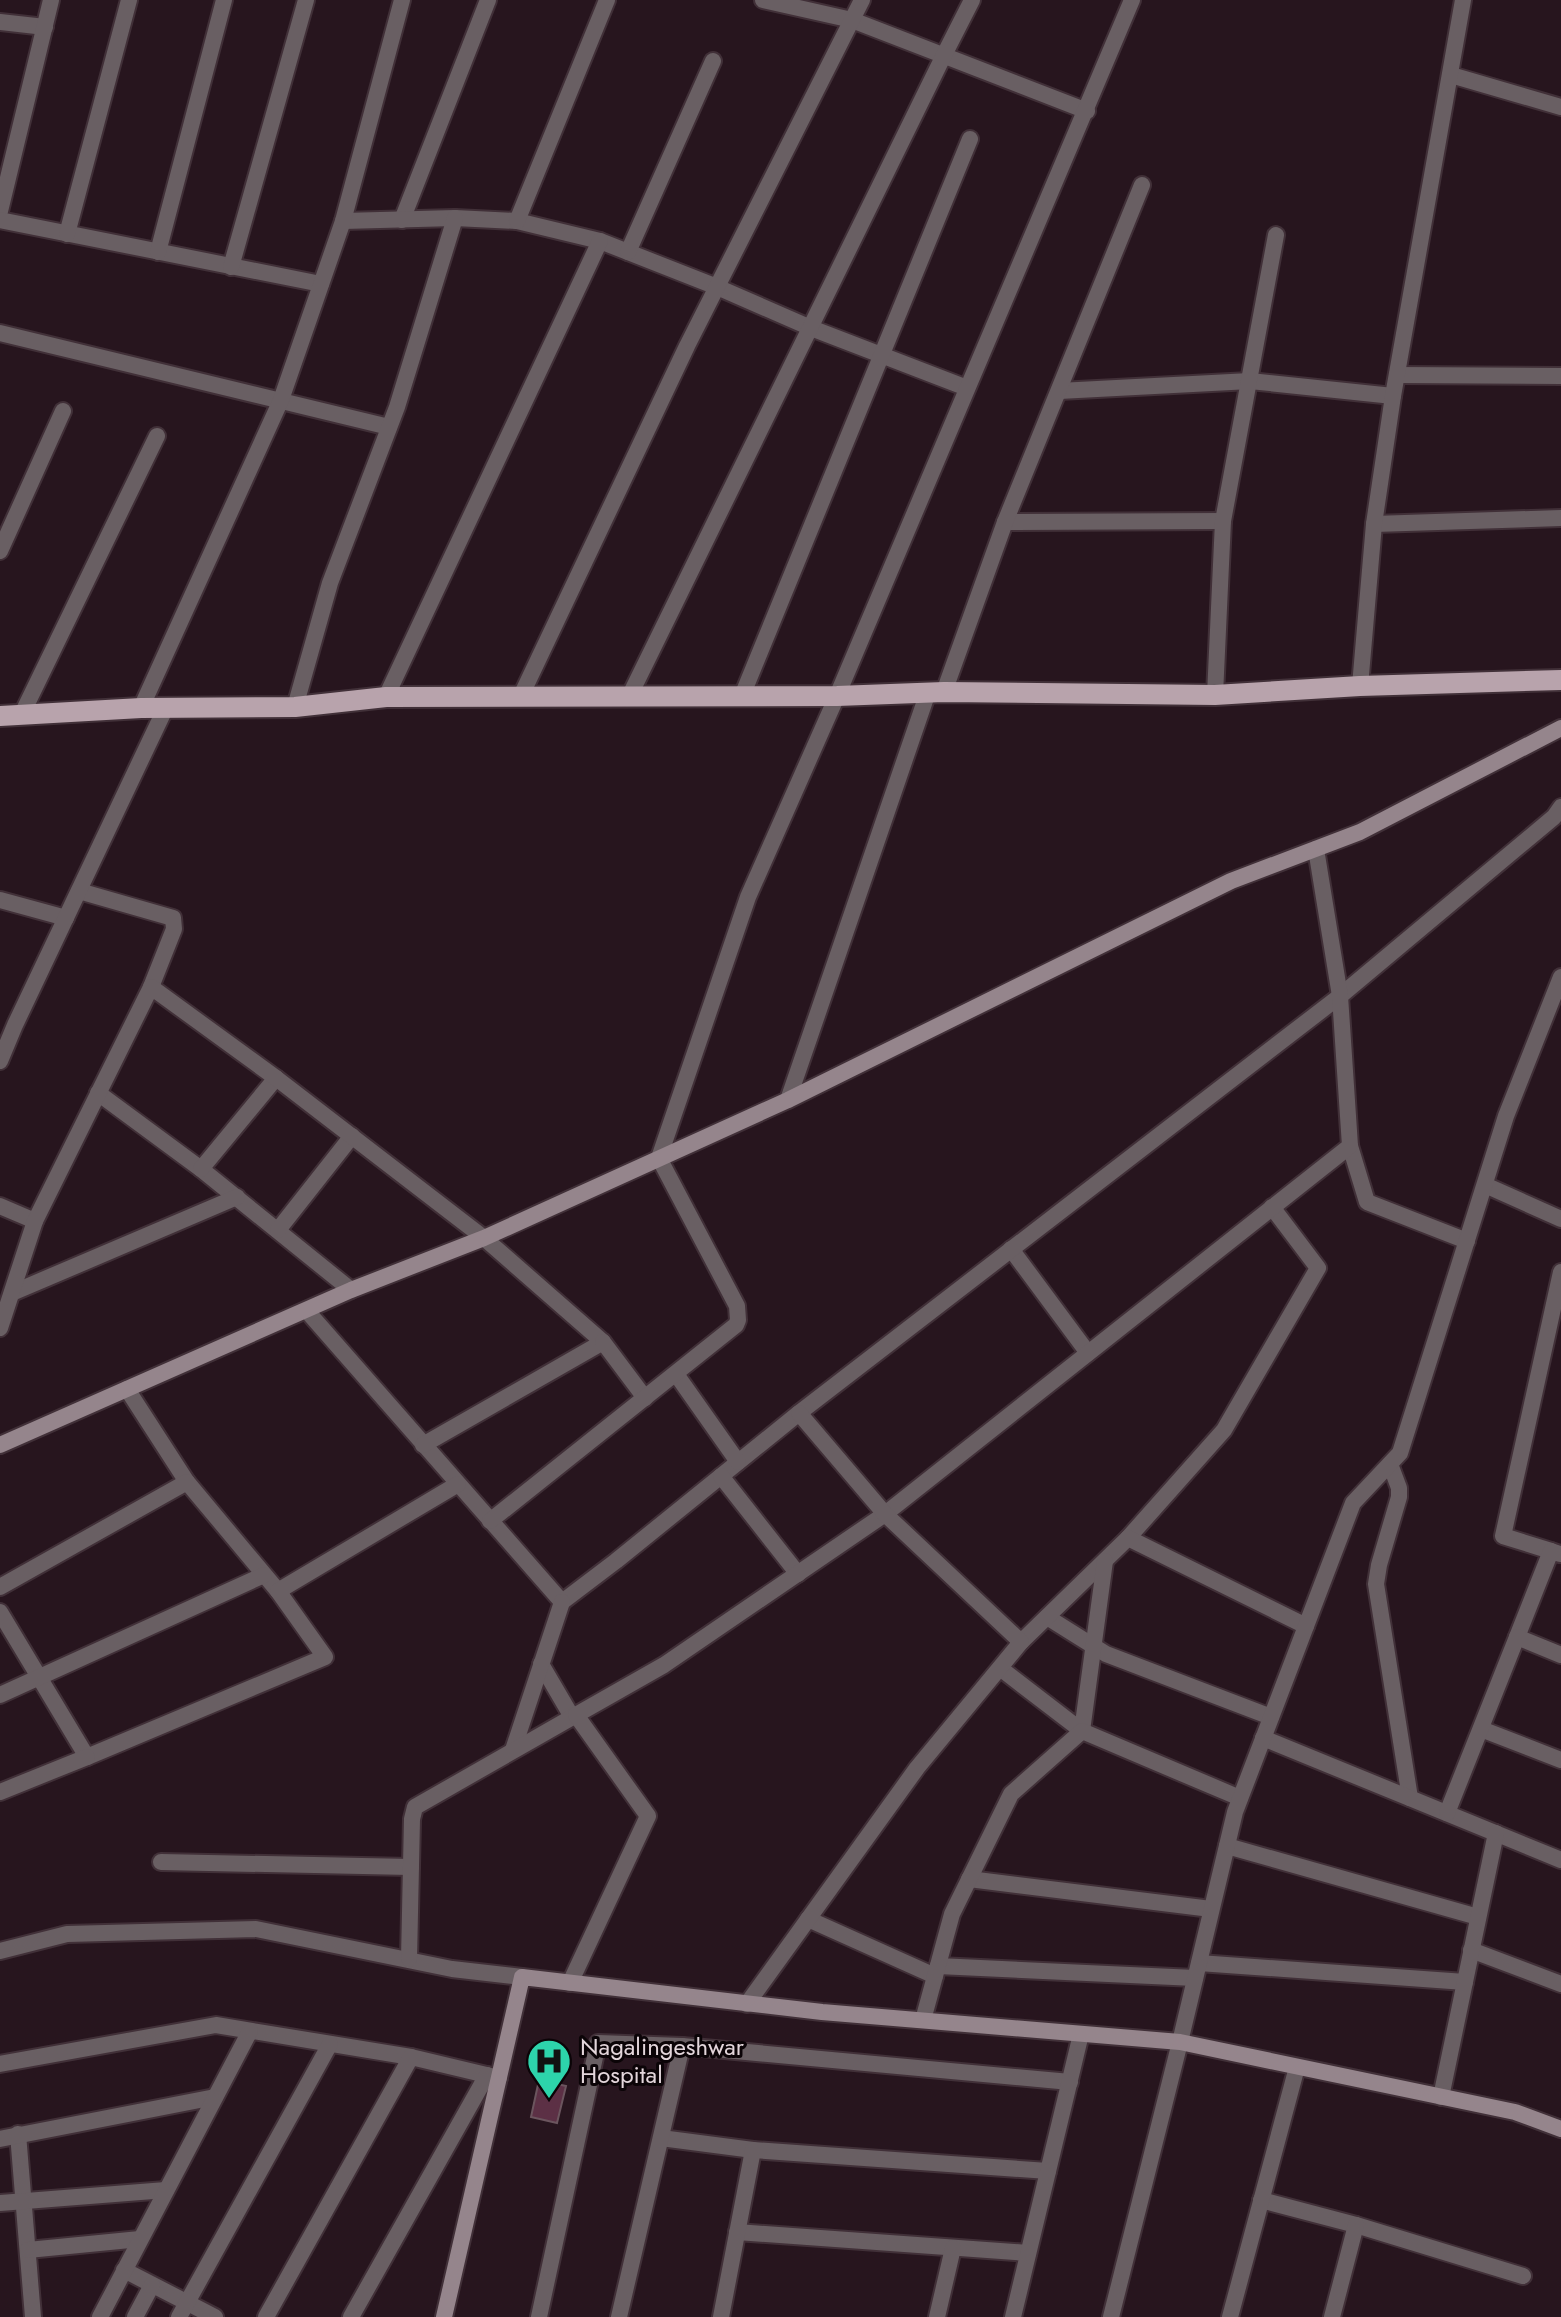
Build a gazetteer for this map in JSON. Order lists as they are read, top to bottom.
{
  "places": {
    "hospital": ["Nagalingeshwar Hospital"]
  }
}
